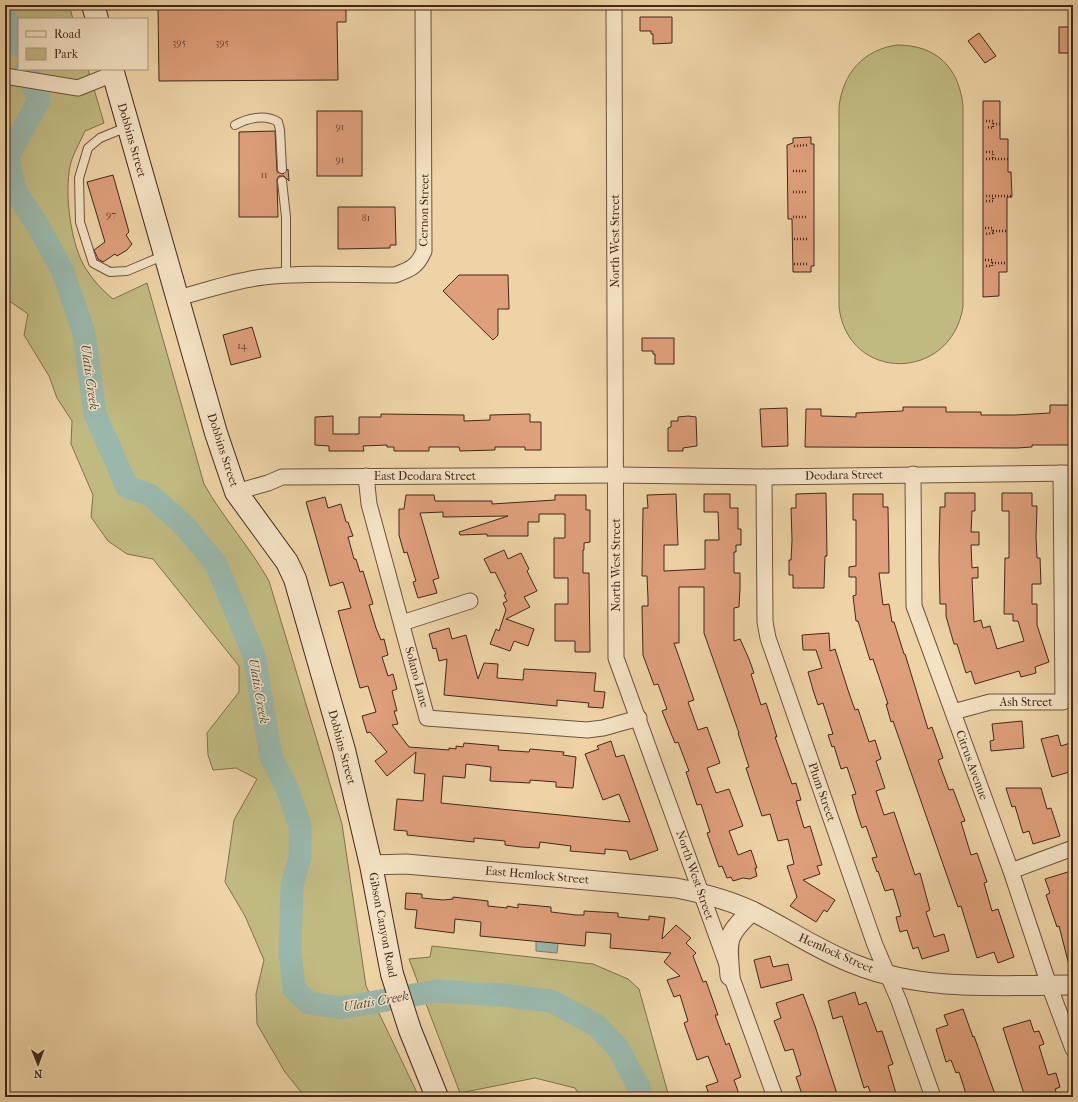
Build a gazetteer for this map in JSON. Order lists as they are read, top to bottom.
{
  "streets": {
    "main road": ["Dobbins Street", "Gibson Canyon Road"],
    "street": [
      "Cernon Street",
      "North West Street",
      "Deodara Street",
      "East Deodara Street",
      "Solano Lane",
      "Ash Street",
      "Citrus Avenue",
      "Plum Street",
      "East Hemlock Street",
      "Hemlock Street"
    ]
  },
  "crossings": [
    ["Dobbins Street", "Cernon Street"],
    ["Dobbins Street", "East Deodara Street"],
    ["Dobbins Street", "East Hemlock Street"],
    ["Dobbins Street", "Gibson Canyon Road"],
    ["North West Street", "Deodara Street"],
    ["North West Street", "East Deodara Street"],
    ["North West Street", "Solano Lane"],
    ["North West Street", "East Hemlock Street"],
    ["North West Street", "Hemlock Street"],
    ["Deodara Street", "East Deodara Street"],
    ["Deodara Street", "Ash Street"],
    ["Deodara Street", "Citrus Avenue"],
    ["Deodara Street", "Plum Street"],
    ["East Deodara Street", "Solano Lane"],
    ["Ash Street", "Citrus Avenue"],
    ["Citrus Avenue", "Hemlock Street"],
    ["Plum Street", "Hemlock Street"],
    ["East Hemlock Street", "Gibson Canyon Road"],
    ["East Hemlock Street", "Hemlock Street"]
  ],
  "water": ["Ulatis Creek"],
  "house_numbers": [
    "395",
    "395",
    "91",
    "91",
    "11",
    "97",
    "81",
    "14"
  ],
  "legend": ["Road", "Park"],
  "north": "bottom"
}
